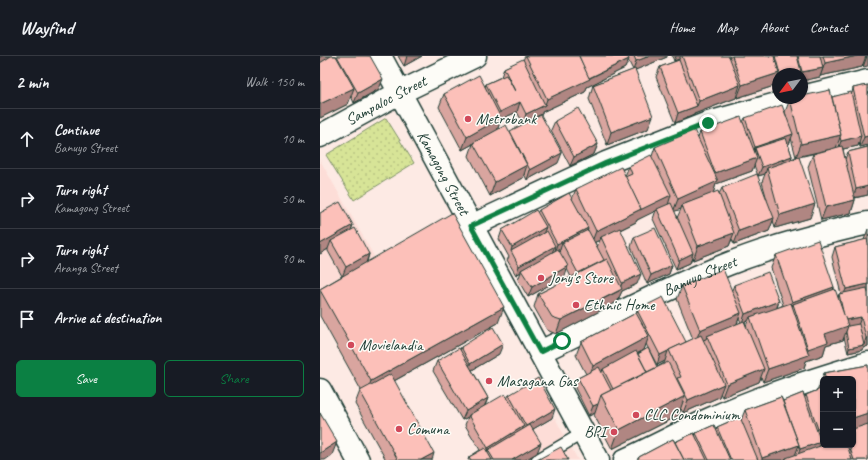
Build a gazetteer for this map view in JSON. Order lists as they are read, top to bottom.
{
  "streets": {
    "street": ["Sampaloc Street", "Kamagong Street", "Banuyo Street"]
  },
  "crossings": [
    ["Sampaloc Street", "Kamagong Street"],
    ["Kamagong Street", "Banuyo Street"]
  ],
  "places": [
    "Metrobank",
    "Jony's Store",
    "Ethnic Home",
    "Movielandia",
    "Masagana Gas",
    "CLC Condominium",
    "Comuna",
    "BPI"
  ],
  "north": "bottom left",
  "page": {
    "header": "Wayfind",
    "nav": [
      "Home",
      "Map",
      "About",
      "Contact"
    ],
    "heading": ["2 min", "Walk · 150 m"],
    "list": [
      ["Continue", "Banuyo Street", "10 m"],
      ["Turn right", "Kamagong Street", "50 m"],
      ["Turn right", "Aranga Street", "90 m"],
      "Arrive at destination"
    ],
    "buttons": ["Save", "Share"],
    "map_buttons": ["+", "−"]
  }
}
